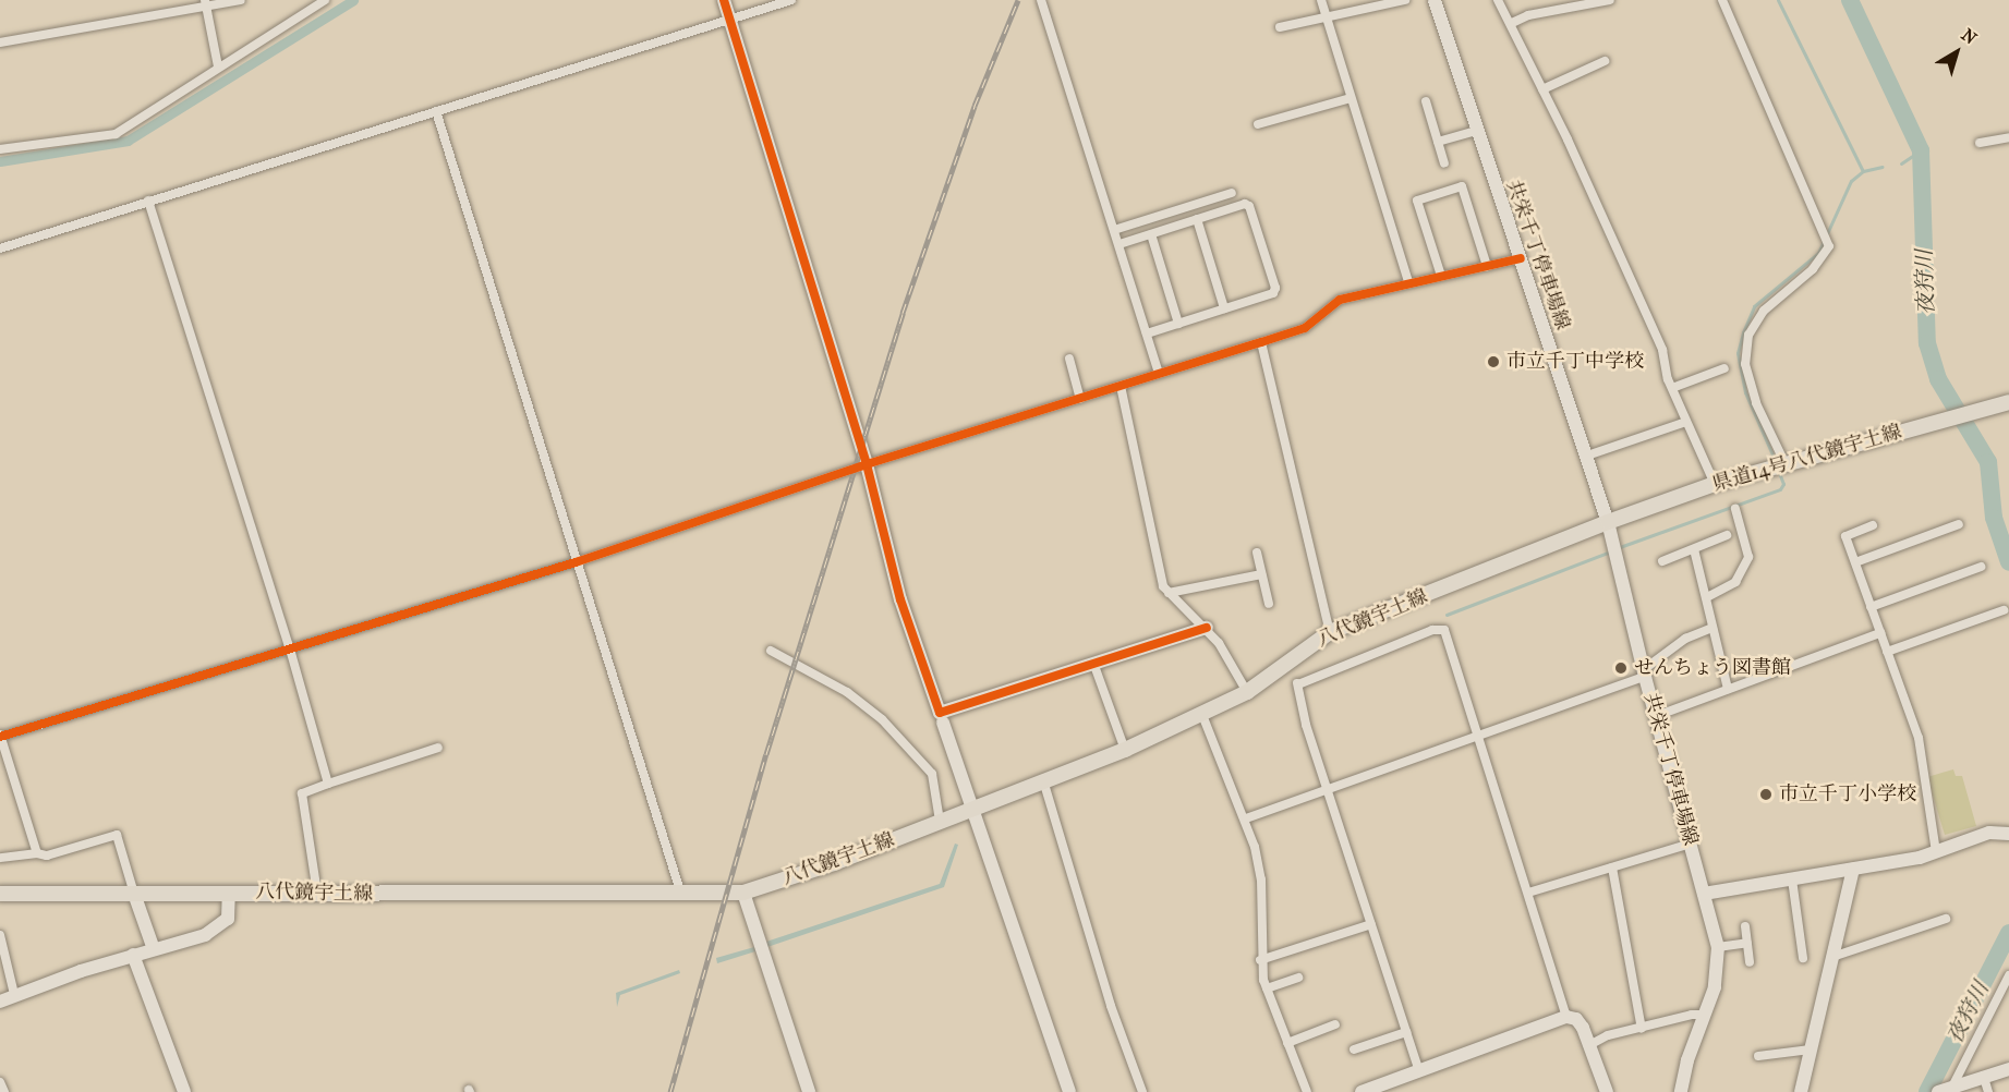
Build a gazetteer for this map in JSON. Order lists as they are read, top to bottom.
{
  "streets": {
    "main road": ["県道14号八代鏡宇土線", "八代鏡宇土線"],
    "street": ["共栄千丁停車場線"]
  },
  "crossings": [
    ["共栄千丁停車場線", "県道14号八代鏡宇土線"],
    ["共栄千丁停車場線", "八代鏡宇土線"],
    ["県道14号八代鏡宇土線", "八代鏡宇土線"]
  ],
  "water": ["夜狩川"],
  "places": ["市立千丁中学校", "せんちょう図書館", "市立千丁小学校"],
  "north": "top right"
}
